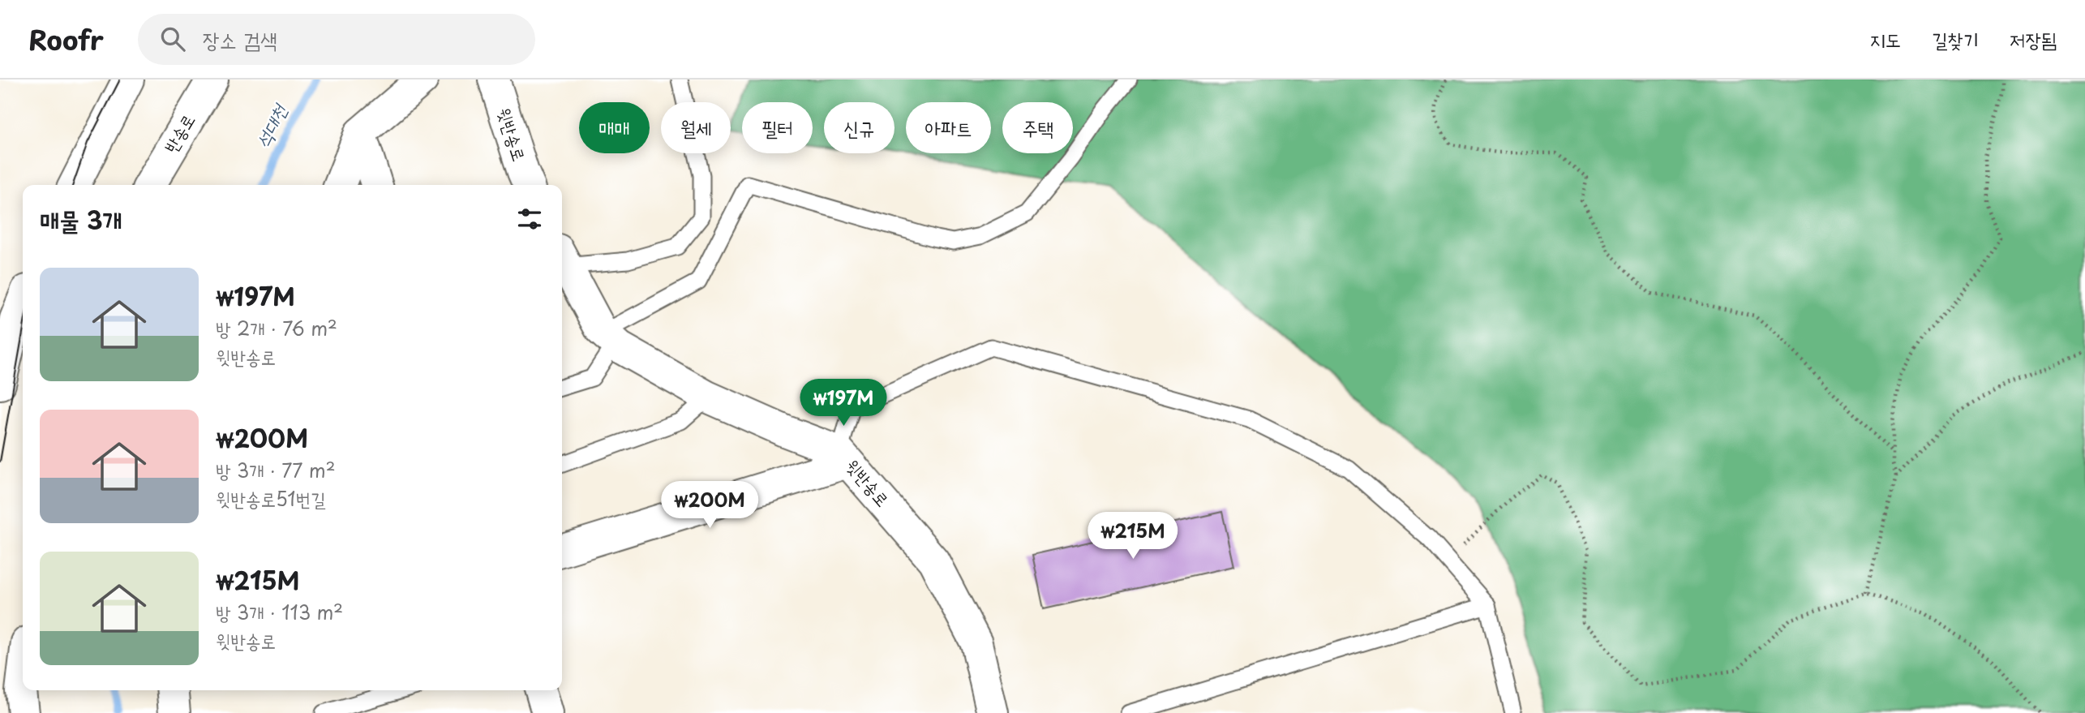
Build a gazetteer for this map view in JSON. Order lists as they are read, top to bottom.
{
  "streets": {
    "main road": ["반송로", "윗반송로"]
  },
  "water": ["석대천"],
  "page": {
    "header": "Roofr",
    "search": "장소 검색",
    "nav": ["지도", "길찾기", "저장됨"],
    "chip": [
      "매매",
      "월세",
      "필터",
      "신규",
      "아파트",
      "주택"
    ],
    "heading": "매물 3개",
    "list": [
      {
        "name": "₩197M",
        "note": "방 2개 · 76 m² · 윗반송로"
      },
      {
        "name": "₩200M",
        "note": "방 3개 · 77 m² · 윗반송로51번길"
      },
      {
        "name": "₩215M",
        "note": "방 3개 · 113 m² · 윗반송로"
      }
    ],
    "price": ["₩197M", "₩200M", "₩215M"]
  }
}
